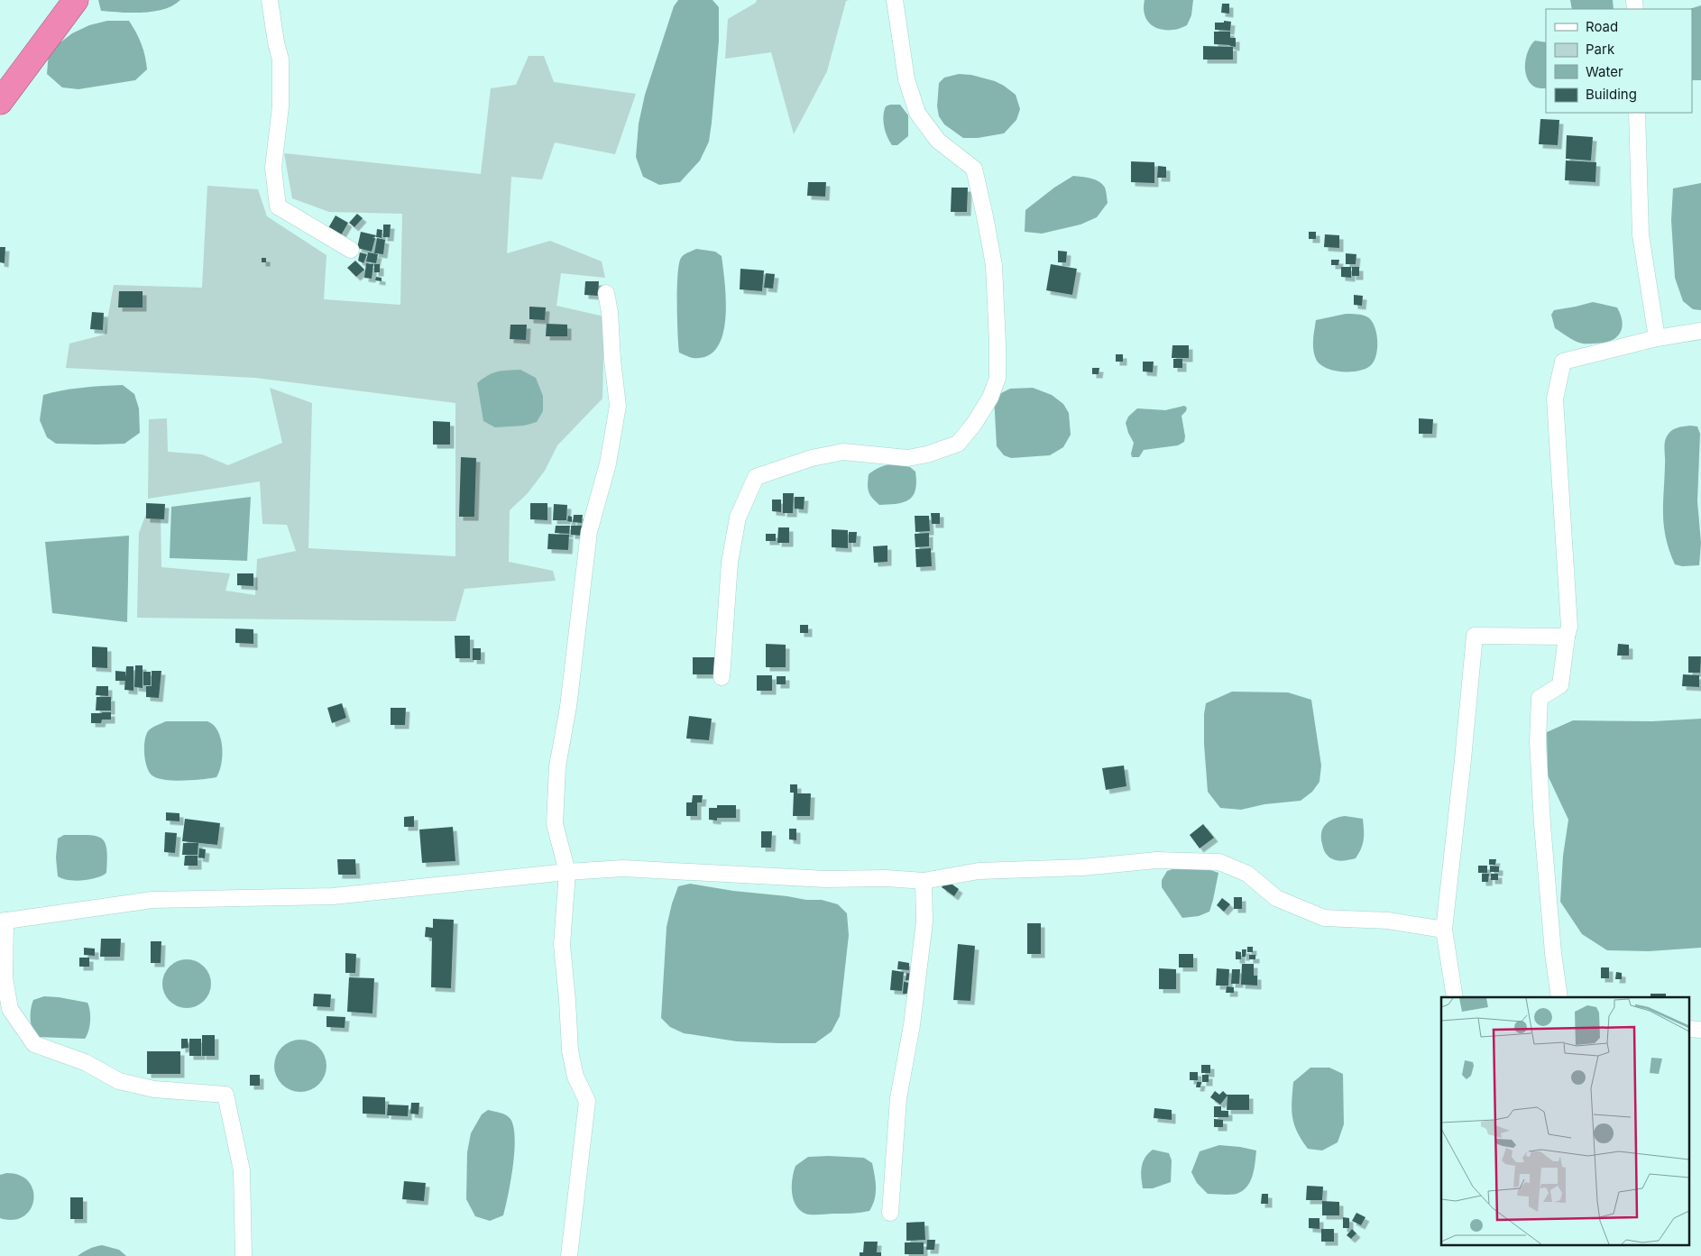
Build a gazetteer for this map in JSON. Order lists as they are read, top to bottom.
{
  "legend": [
    "Road",
    "Park",
    "Water",
    "Building"
  ]
}
